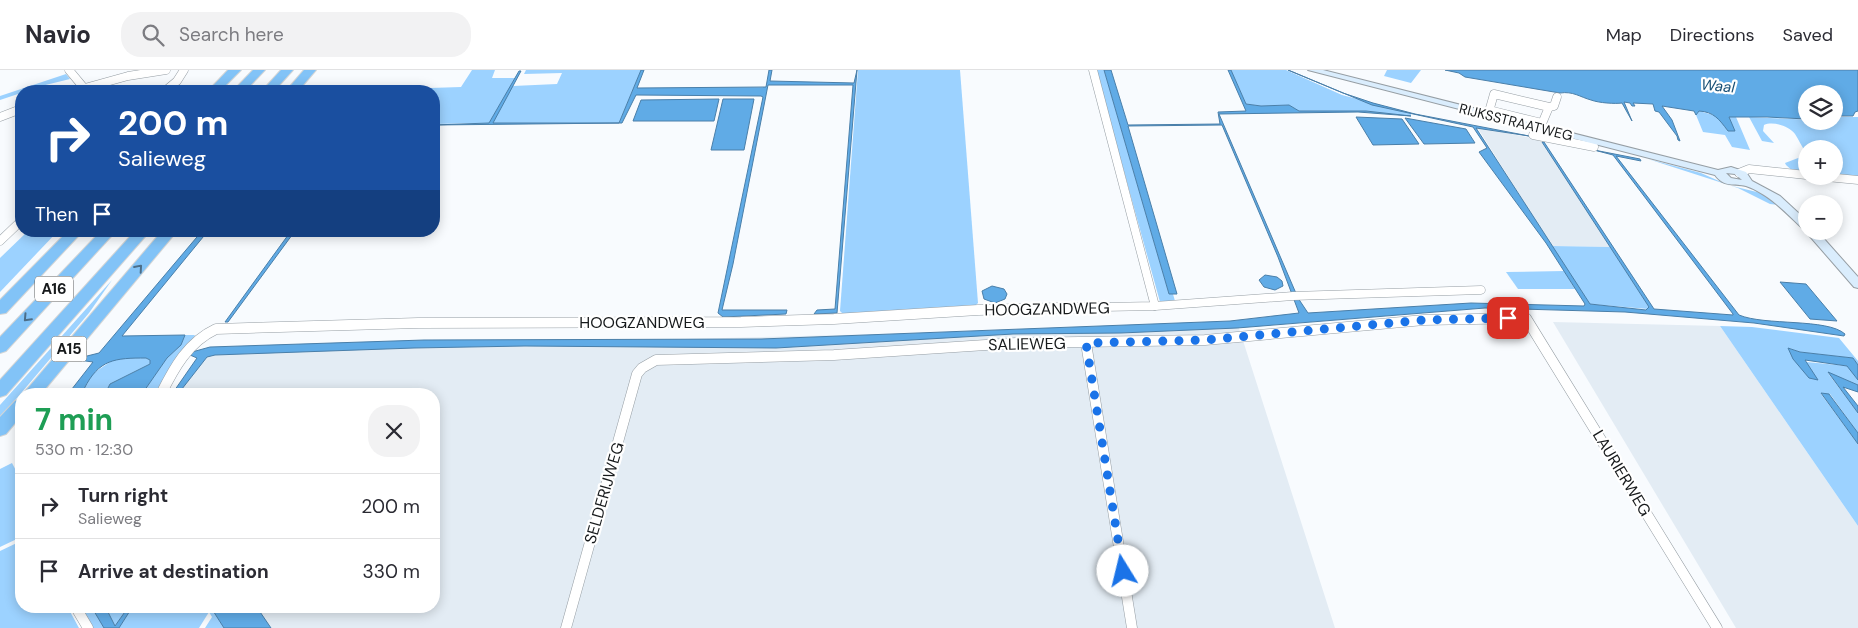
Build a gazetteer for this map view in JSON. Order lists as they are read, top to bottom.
{
  "streets": {
    "highway": ["A16", "A15"],
    "street": [
      "RIJKSSTRAATWEG",
      "HOOGZANDWEG",
      "SALIEWEG",
      "LAURIERWEG",
      "SELDERIJWEG"
    ]
  },
  "crossings": [
    ["SALIEWEG", "LAURIERWEG"],
    ["SALIEWEG", "SELDERIJWEG"]
  ],
  "water": ["Waal"],
  "page": {
    "header": "Navio",
    "search": "Search here",
    "nav": ["Map", "Directions", "Saved"],
    "map_buttons": ["+", "−"],
    "turn": ["200 m", "Salieweg"],
    "then": "Then",
    "heading": ["7 min", "530 m · 12:30"],
    "list": [
      {
        "name": "Turn right",
        "note": "Salieweg",
        "value": "200 m"
      },
      {
        "name": "Arrive at destination",
        "value": "330 m"
      }
    ]
  }
}
